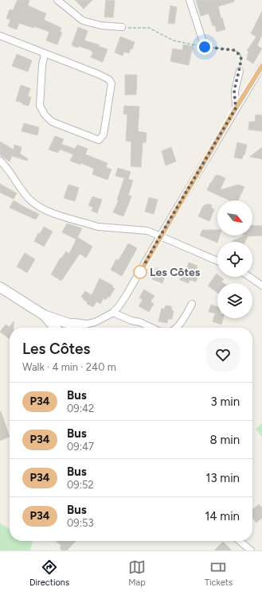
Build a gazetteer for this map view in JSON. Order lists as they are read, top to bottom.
{
  "places": ["Les Côtes"],
  "lines": ["bus line P34"],
  "north": "bottom right",
  "page": {
    "heading": ["Les Côtes", "Walk · 4 min · 240 m"],
    "list": [
      {
        "mark": "P34",
        "name": "Bus",
        "note": "09:42",
        "value": "3 min"
      },
      {
        "mark": "P34",
        "name": "Bus",
        "note": "09:47",
        "value": "8 min"
      },
      {
        "mark": "P34",
        "name": "Bus",
        "note": "09:52",
        "value": "13 min"
      },
      {
        "mark": "P34",
        "name": "Bus",
        "note": "09:53",
        "value": "14 min"
      }
    ],
    "tabs": ["Directions", "Map", "Tickets"]
  }
}
